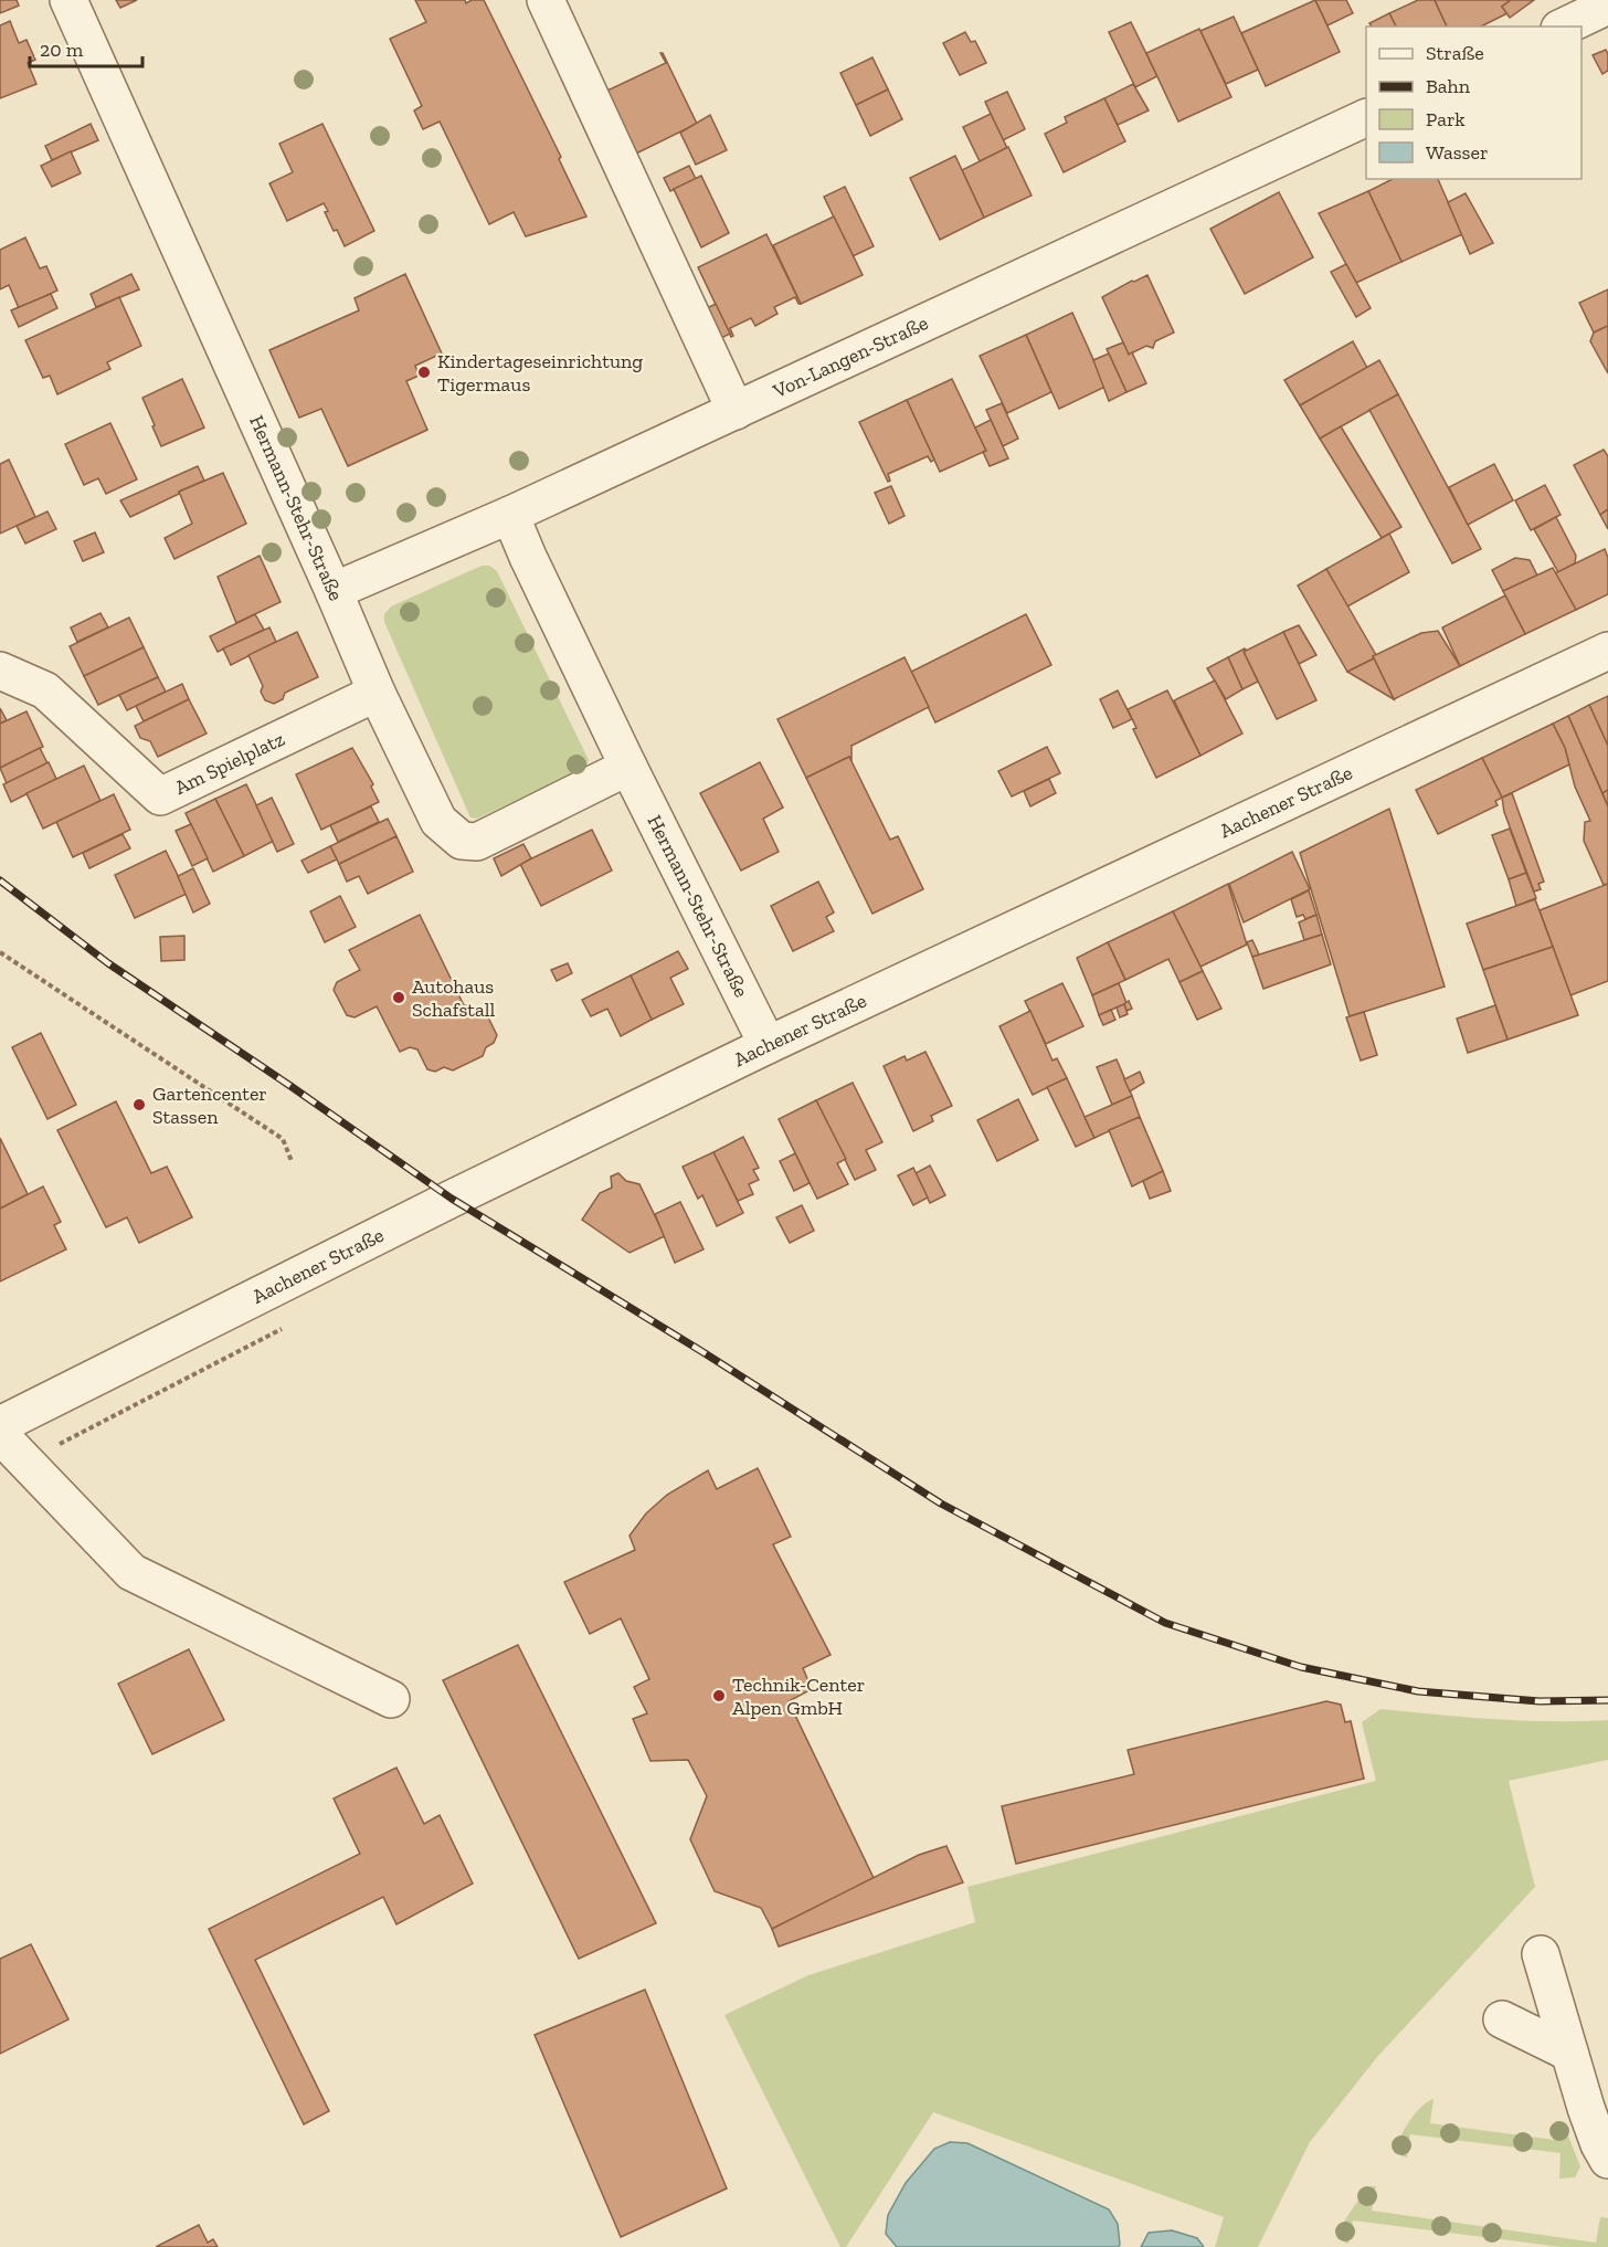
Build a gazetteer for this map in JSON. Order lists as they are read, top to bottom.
{
  "streets": {
    "street": [
      "Von-Langen-Straße",
      "Hermann-Stehr-Straße",
      "Am Spielplatz",
      "Aachener Straße"
    ]
  },
  "crossings": [
    ["Von-Langen-Straße", "Hermann-Stehr-Straße"],
    ["Hermann-Stehr-Straße", "Am Spielplatz"],
    ["Hermann-Stehr-Straße", "Aachener Straße"]
  ],
  "places": [
    "Kindertageseinrichtung Tigermaus",
    "Autohaus Schafstall",
    "Gartencenter Stassen",
    "Technik-Center Alpen GmbH"
  ],
  "legend": [
    "Straße",
    "Bahn",
    "Park",
    "Wasser"
  ],
  "scale_bar": "20 m"
}
